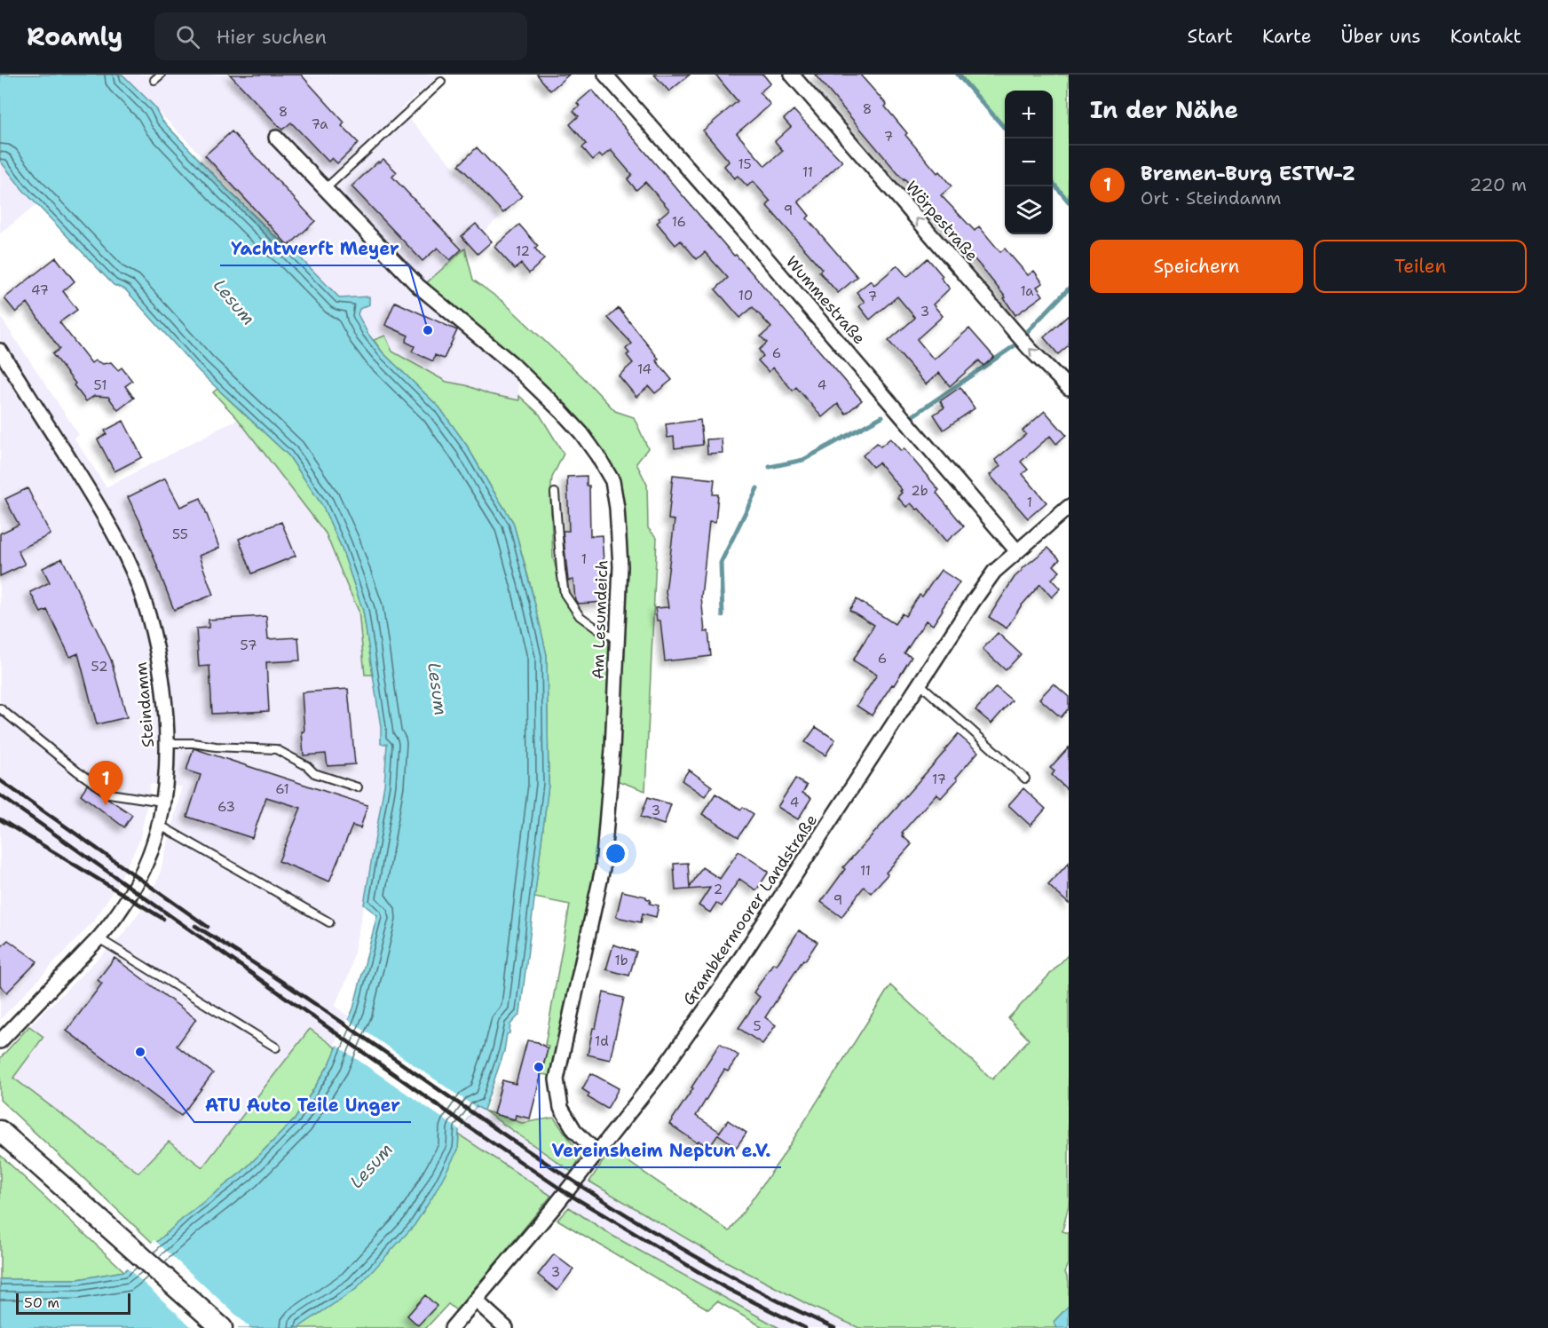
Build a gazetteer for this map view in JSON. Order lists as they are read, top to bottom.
{
  "streets": {
    "street": [
      "Wörpestraße",
      "Wummestraße",
      "Am Lesumdeich",
      "Steindamm",
      "Grambkermoorer Landstraße"
    ]
  },
  "crossings": [
    ["Wummestraße", "Grambkermoorer Landstraße"],
    ["Am Lesumdeich", "Grambkermoorer Landstraße"]
  ],
  "one_way": ["Wörpestraße"],
  "water": ["Lesum"],
  "places": ["Yachtwerft Meyer", "ATU Auto Teile Unger", "Vereinsheim Neptun e.V."],
  "house_numbers": [
    "8",
    "8",
    "7a",
    "7",
    "15",
    "11",
    "9",
    "16",
    "12",
    "47",
    "1a",
    "10",
    "7",
    "3",
    "6",
    "14",
    "51",
    "4",
    "2b",
    "1",
    "55",
    "1",
    "57",
    "6",
    "52",
    "17",
    "61",
    "4",
    "63",
    "3",
    "11",
    "2",
    "9",
    "1b",
    "5",
    "1d",
    "3"
  ],
  "scale_bar": "50 m",
  "page": {
    "header": "Roamly",
    "search": "Hier suchen",
    "nav": [
      "Start",
      "Karte",
      "Über uns",
      "Kontakt"
    ],
    "heading": "In der Nähe",
    "map_buttons": ["+", "−"],
    "list": [
      {
        "mark": "1",
        "name": "Bremen-Burg ESTW-Z",
        "note": "Ort · Steindamm",
        "value": "220 m"
      }
    ],
    "buttons": ["Speichern", "Teilen"],
    "pins": "1",
    "scale": "50 m"
  }
}
